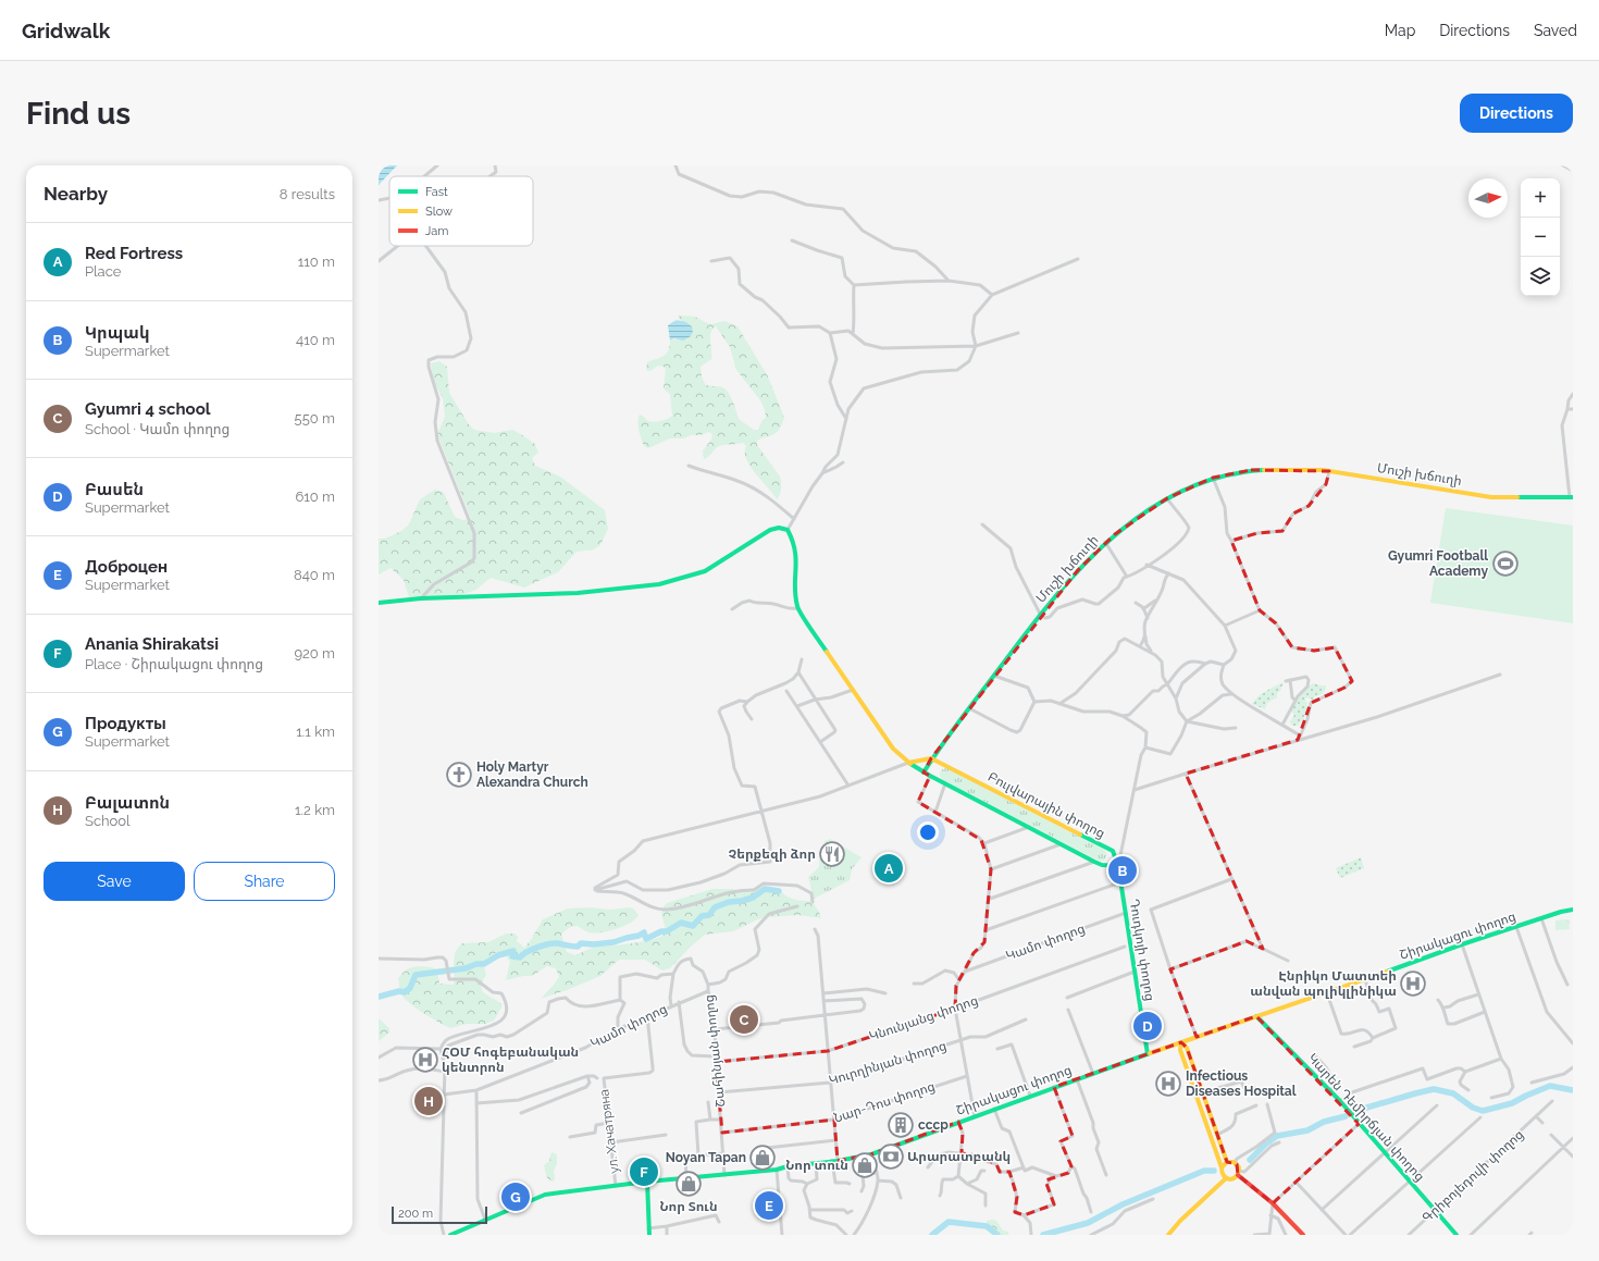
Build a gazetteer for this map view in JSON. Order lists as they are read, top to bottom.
{
  "streets": {
    "street": [
      "Մուշի խճուղի",
      "Բուլվարային փողոց",
      "Շիրակացու փողոց",
      "Կամո փողոց",
      "Դուդկոյի փողոց",
      "Կնունյանց փողոց",
      "Շահինյան փողոց",
      "Կուրղինյան փողոց",
      "Նար-Դոս փողոց",
      "Կարեն Դեմիրճյան փողոց",
      "ул. Хачатряна",
      "Գրիբոյեդովի փողոց"
    ]
  },
  "crossings": [
    ["Մուշի խճուղի", "Բուլվարային փողոց"],
    ["Բուլվարային փողոց", "Դուդկոյի փողոց"],
    ["Շիրակացու փողոց", "Դուդկոյի փողոց"],
    ["Շիրակացու փողոց", "Շահինյան փողոց"],
    ["Շիրակացու փողոց", "Կարեն Դեմիրճյան փողոց"],
    ["Շիրակացու փողոց", "ул. Хачатряна"],
    ["Կամո փողոց", "Դուդկոյի փողոց"],
    ["Կամո փողոց", "Շահինյան փողոց"],
    ["Կամո փողոց", "ул. Хачатряна"],
    ["Կնունյանց փողոց", "Շահինյան փողոց"],
    ["Շահինյան փողոց", "Կուրղինյան փողոց"],
    ["Շահինյան փողոց", "Նար-Դոս փողոց"],
    ["Կարեն Դեմիրճյան փողոց", "Գրիբոյեդովի փողոց"]
  ],
  "places": {
    "sports": ["Gyumri Football Academy"],
    "church": ["Holy Martyr Alexandra Church"],
    "restaurant": ["Չերքեզի ձոր"],
    "hospital": ["Էնրիկո Մատտեի անվան պոլիկլինիկա", "ՀՕՄ հոգեբանական կենտրոն", "Infectious Diseases Hospital"],
    "building": ["ссср"],
    "bank": ["Արարատբանկ"],
    "shop": ["Noyan Tapan", "Նոր տուն", "Նոր Տուն"]
  },
  "legend": ["Fast", "Slow", "Jam"],
  "scale_bar": "200 m",
  "north": "right",
  "page": {
    "header": "Gridwalk",
    "nav": ["Map", "Directions", "Saved"],
    "buttons": [
      "Directions",
      ["Save", "Share"]
    ],
    "title": "Find us",
    "heading": ["Nearby", "8 results"],
    "map_buttons": ["+", "−"],
    "list": [
      {
        "mark": "A",
        "name": "Red Fortress",
        "note": "Place",
        "value": "110 m"
      },
      {
        "mark": "B",
        "name": "Կրպակ",
        "note": "Supermarket",
        "value": "410 m"
      },
      {
        "mark": "C",
        "name": "Gyumri 4 school",
        "note": "School · Կամո փողոց",
        "value": "550 m"
      },
      {
        "mark": "D",
        "name": "Բասեն",
        "note": "Supermarket",
        "value": "610 m"
      },
      {
        "mark": "E",
        "name": "Доброцен",
        "note": "Supermarket",
        "value": "840 m"
      },
      {
        "mark": "F",
        "name": "Anania Shirakatsi",
        "note": "Place · Շիրակացու փողոց",
        "value": "920 m"
      },
      {
        "mark": "G",
        "name": "Продукты",
        "note": "Supermarket",
        "value": "1.1 km"
      },
      {
        "mark": "H",
        "name": "Բալատոն",
        "note": "School",
        "value": "1.2 km"
      }
    ],
    "pins": [
      "A",
      "B",
      "C",
      "D",
      "H",
      "F",
      "G",
      "E"
    ],
    "scale": "200 m"
  }
}
